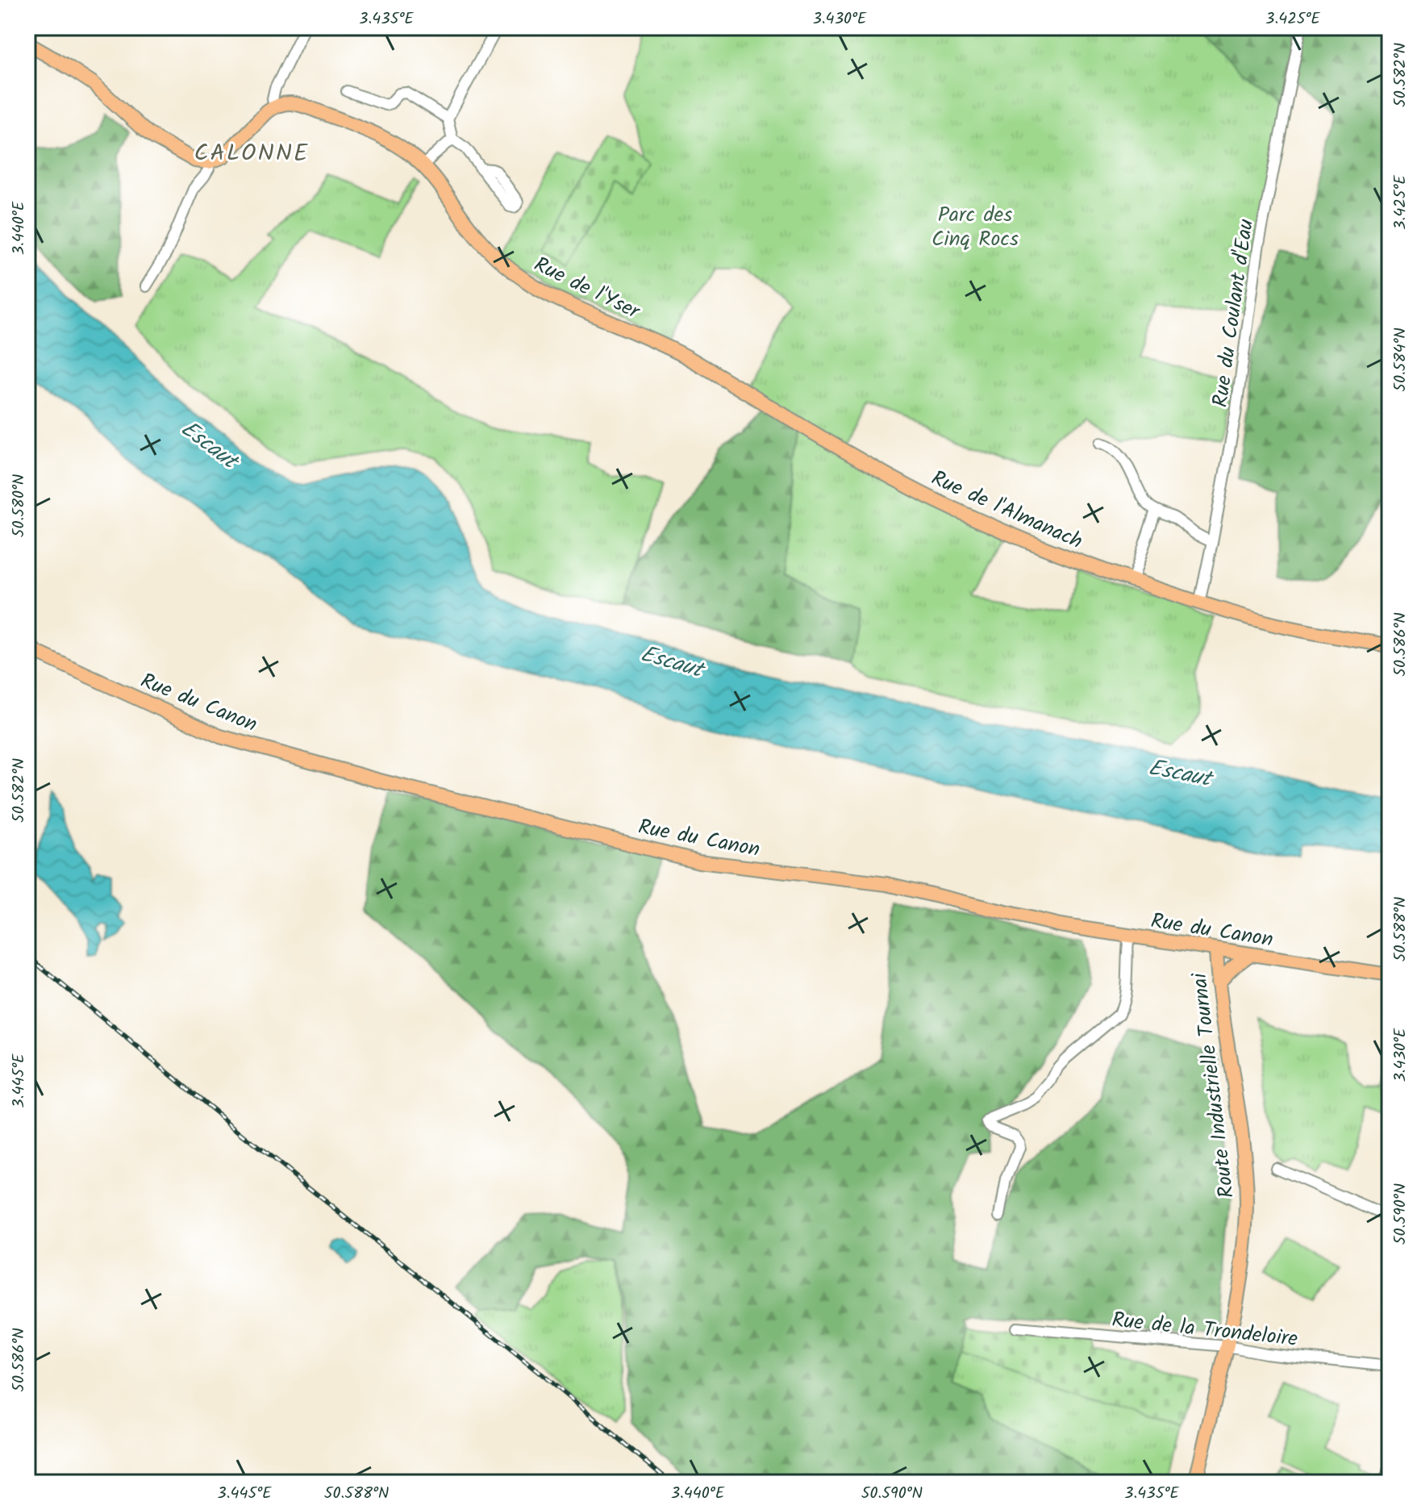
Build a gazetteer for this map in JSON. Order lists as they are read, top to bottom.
{
  "streets": {
    "main road": [
      "Rue de l'Yser",
      "Rue de l'Almanach",
      "Rue du Canon",
      "Route Industrielle Tournai"
    ],
    "street": ["Rue du Coulant d'Eau", "Rue de la Trondeloire"]
  },
  "crossings": [
    ["Rue de l'Yser", "Rue de l'Almanach"],
    ["Rue du Coulant d'Eau", "Rue de l'Almanach"],
    ["Rue du Canon", "Route Industrielle Tournai"],
    ["Route Industrielle Tournai", "Rue de la Trondeloire"]
  ],
  "districts": ["CALONNE"],
  "water": ["Escaut"],
  "parks": ["Parc des Cinq Rocs"],
  "coordinates": [
    "3.435°E",
    "3.430°E",
    "3.425°E",
    "50.582°N",
    "3.440°E",
    "50.584°N",
    "50.580°N",
    "50.586°N",
    "50.588°N",
    "3.445°E",
    "50.590°N"
  ]
}
